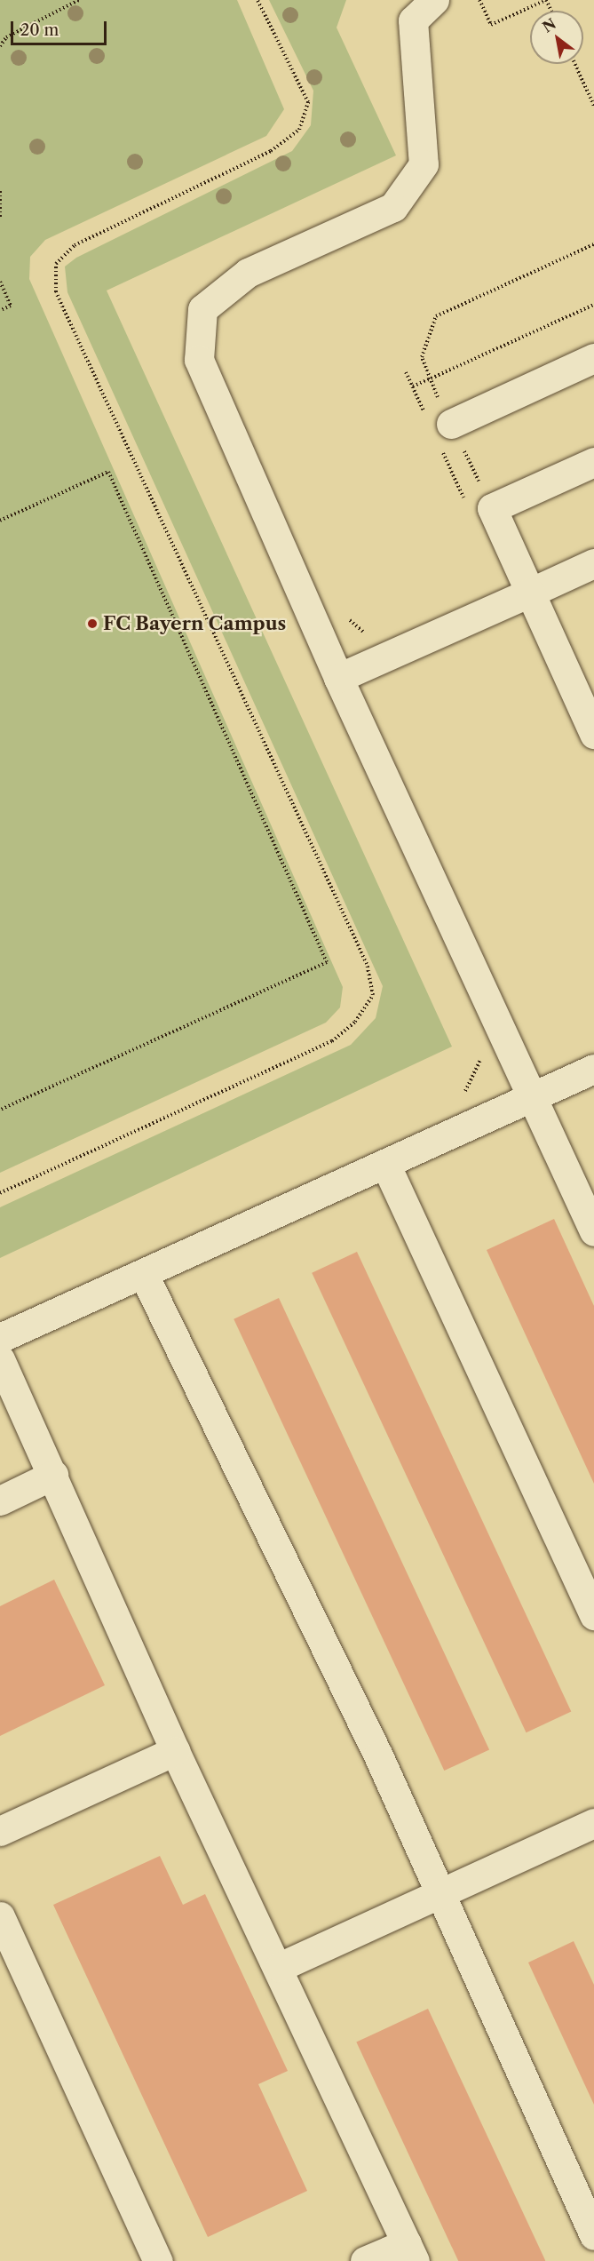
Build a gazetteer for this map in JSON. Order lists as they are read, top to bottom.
{
  "places": ["FC Bayern Campus"],
  "scale_bar": "20 m",
  "north": "top left"
}
